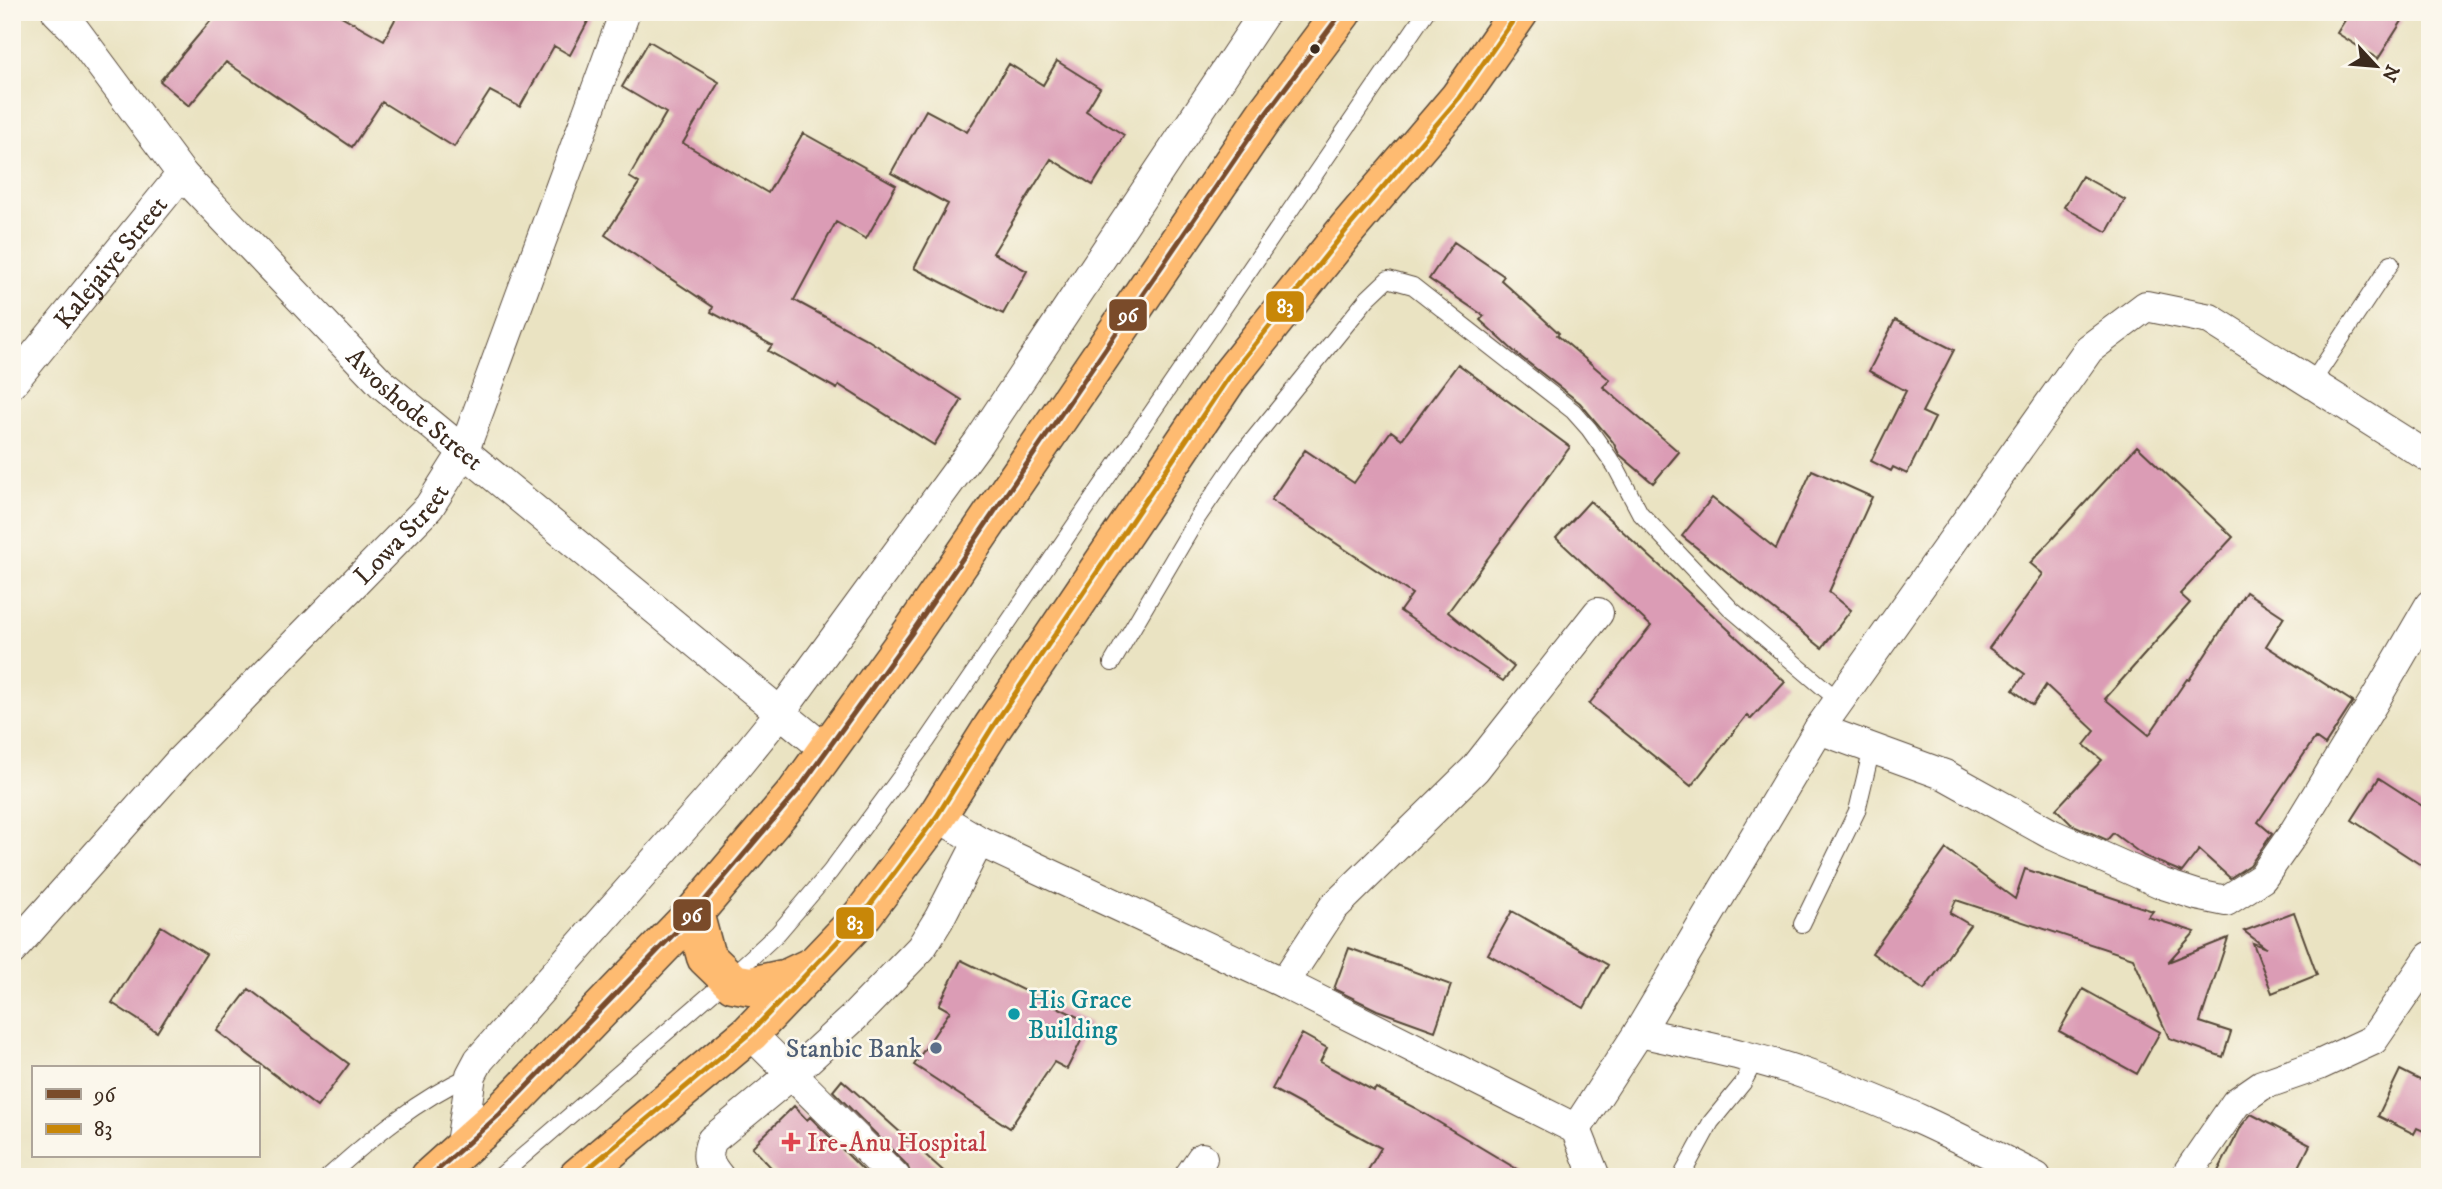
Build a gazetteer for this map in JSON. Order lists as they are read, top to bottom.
{
  "streets": {
    "street": ["Kalejaiye Street", "Awoshode Street", "Lowa Street"]
  },
  "crossings": [
    ["Kalejaiye Street", "Awoshode Street"],
    ["Awoshode Street", "Lowa Street"]
  ],
  "places": {
    "other": ["His Grace Building", "Stanbic Bank"],
    "health": ["Ire-Anu Hospital"]
  },
  "lines": ["transit line 96", "transit line 83"],
  "legend": ["96", "83"],
  "north": "bottom right"
}
